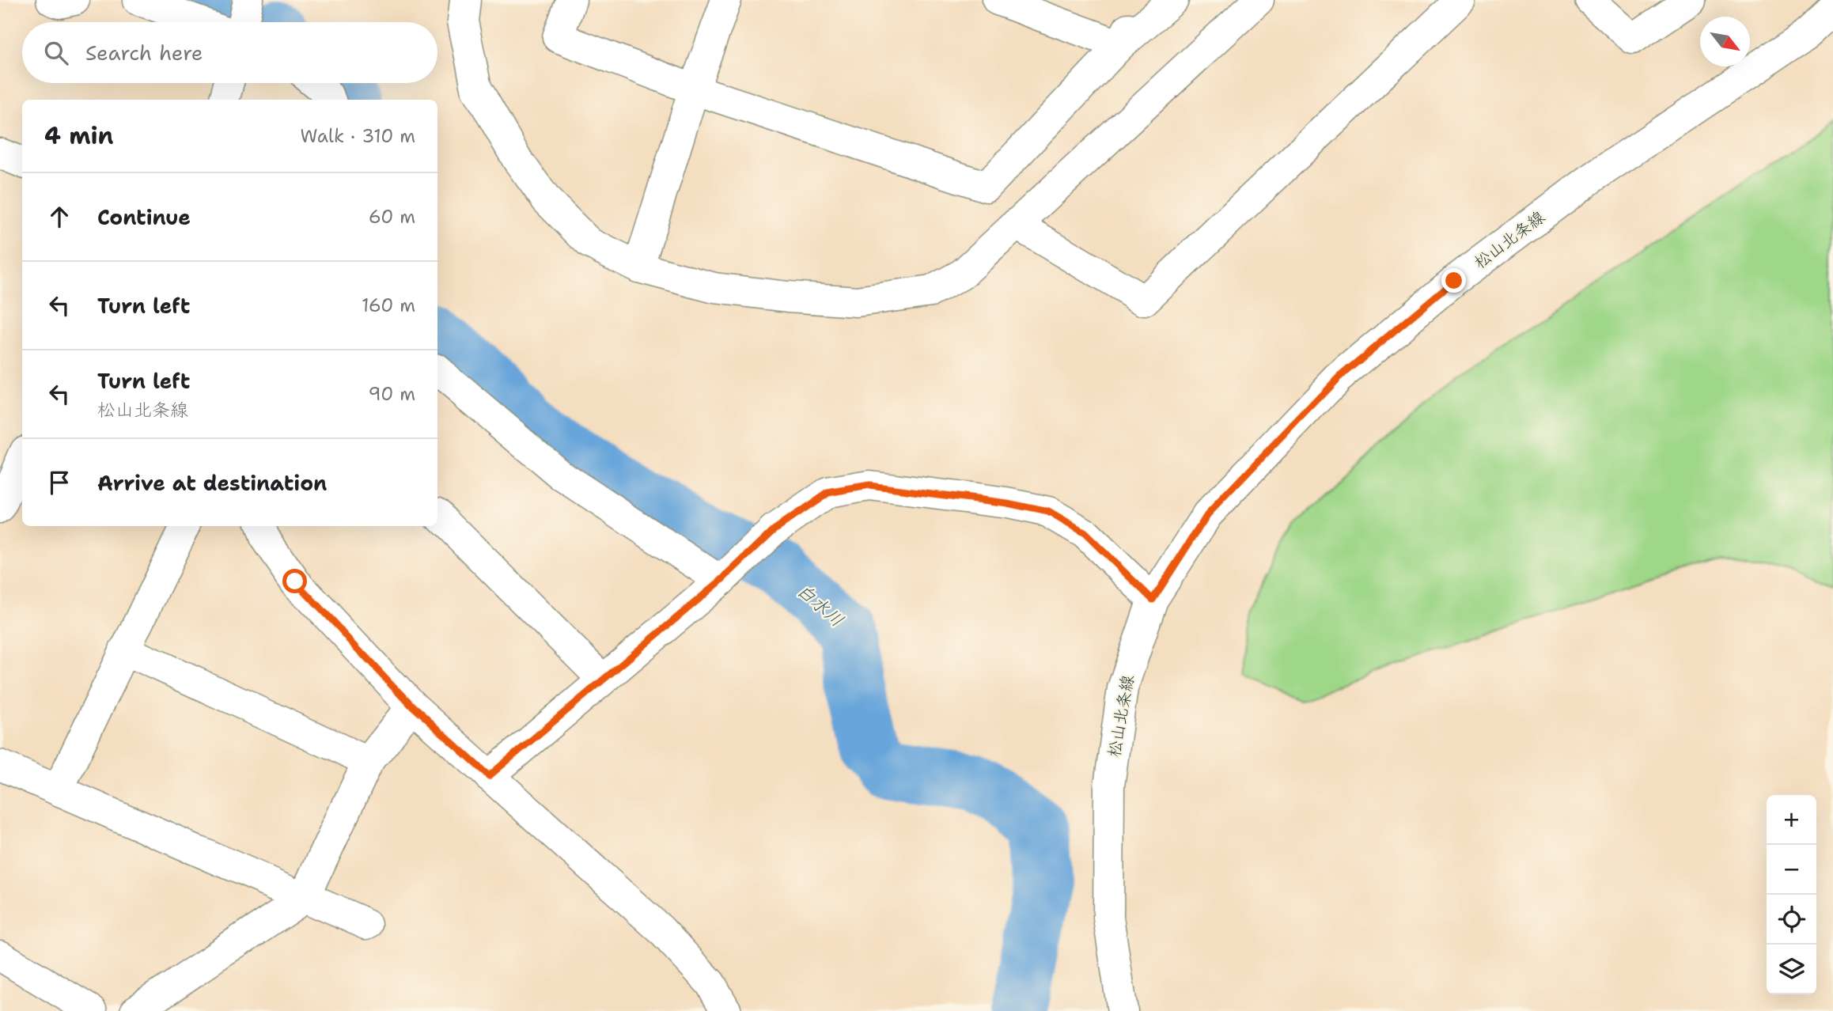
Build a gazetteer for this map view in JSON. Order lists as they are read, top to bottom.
{
  "streets": {
    "street": ["松山北条線"]
  },
  "water": ["白水川"],
  "north": "bottom right",
  "page": {
    "search": "Search here",
    "heading": ["4 min", "Walk · 310 m"],
    "list": [
      ["Continue", "60 m"],
      ["Turn left", "160 m"],
      ["Turn left", "松山北条線", "90 m"],
      "Arrive at destination"
    ],
    "map_buttons": ["+", "−"]
  }
}
